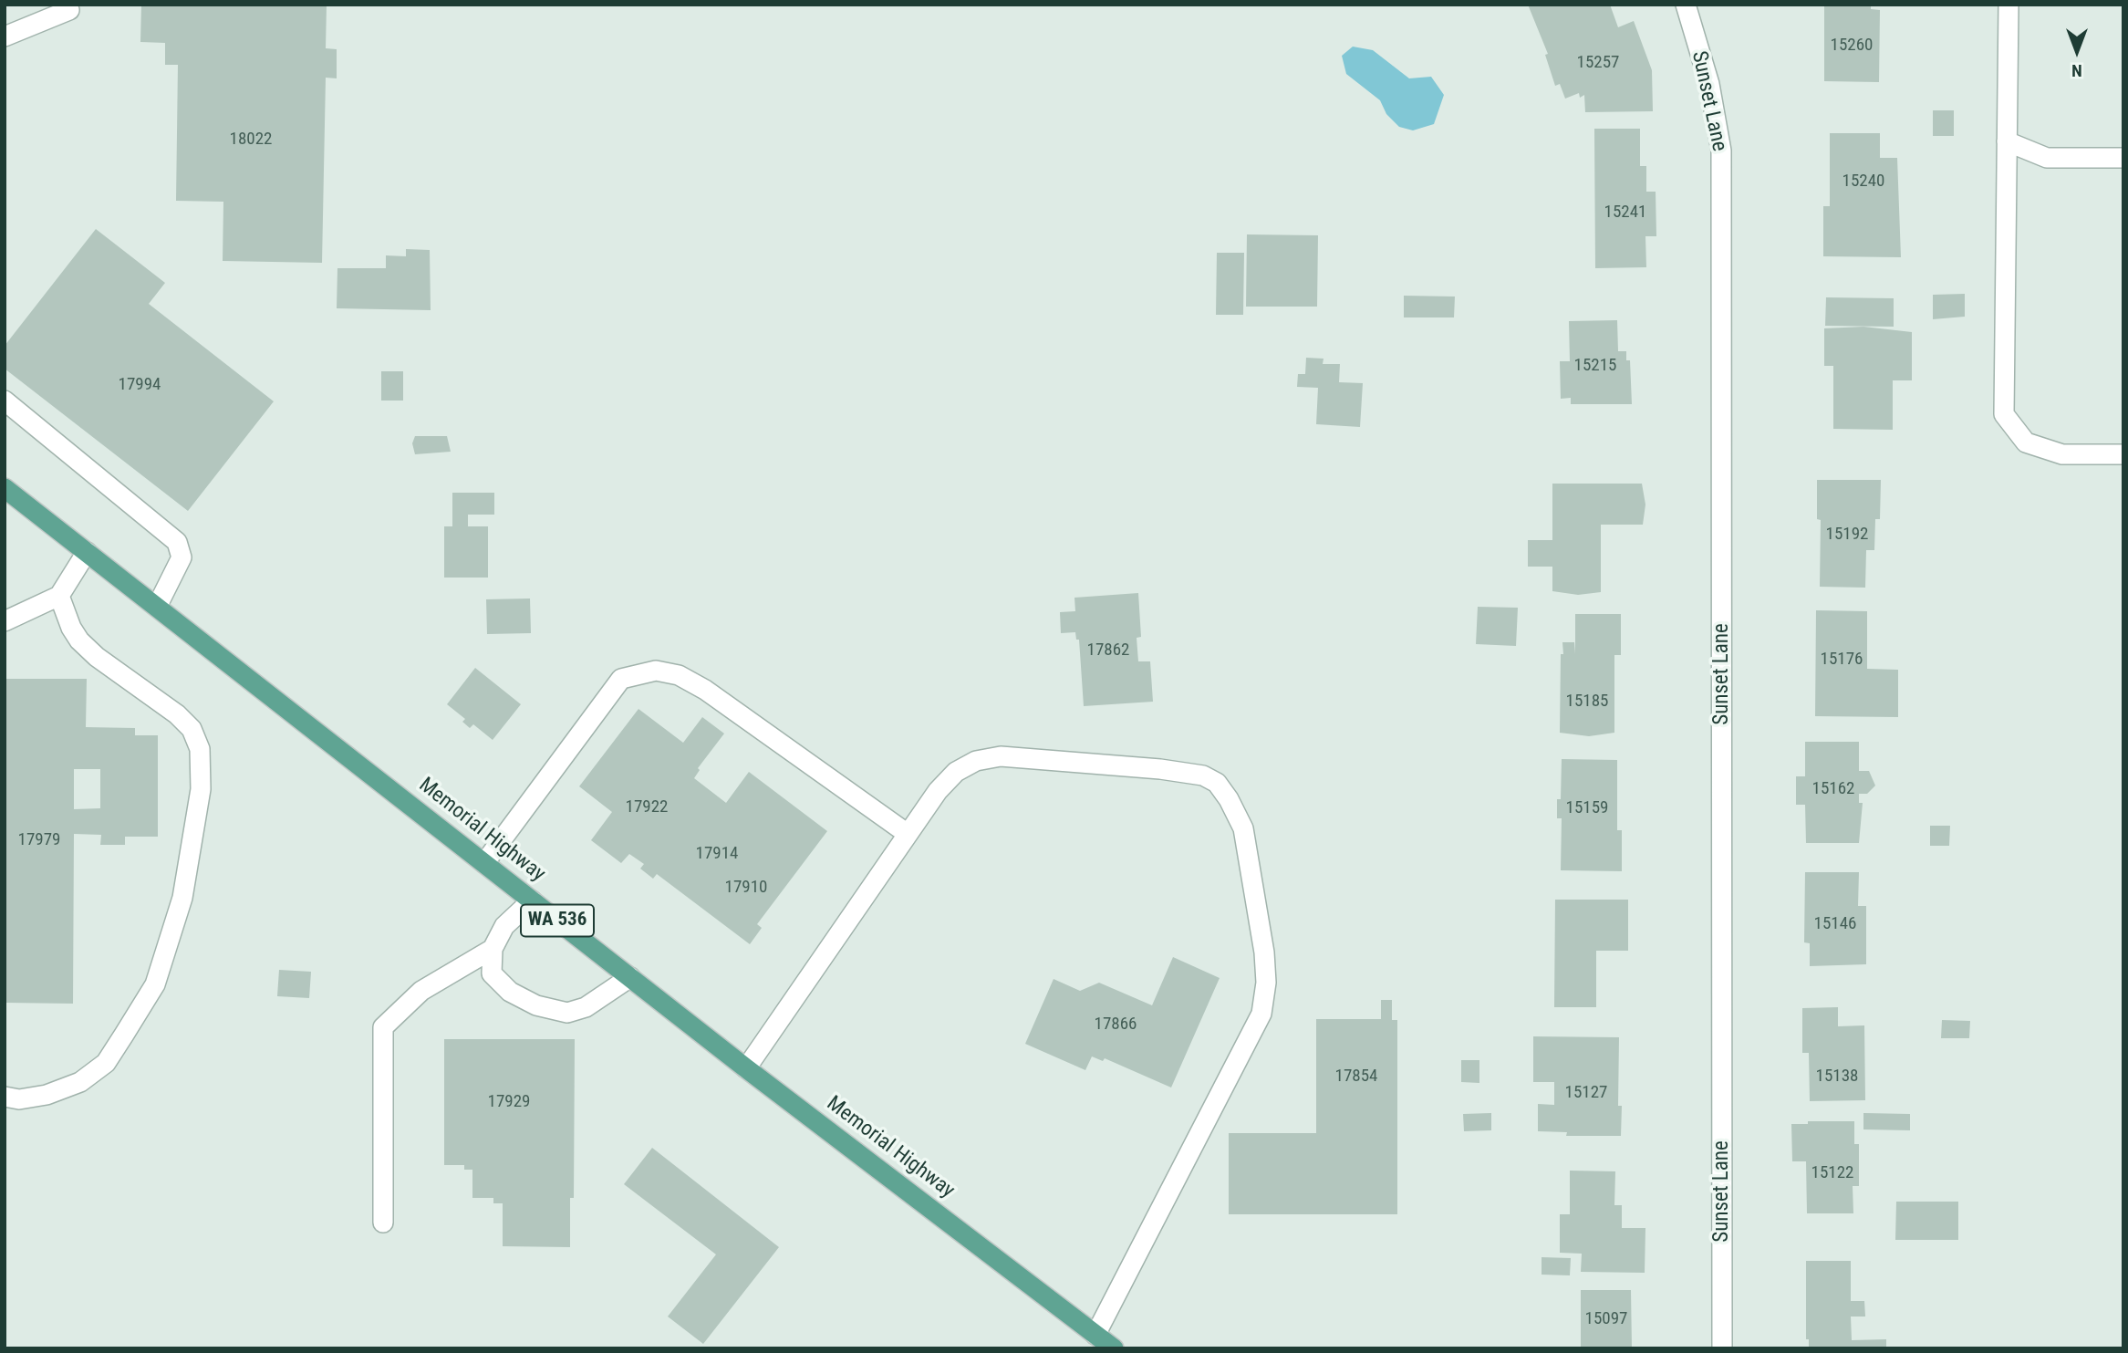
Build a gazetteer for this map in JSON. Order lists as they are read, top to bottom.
{
  "streets": {
    "main road": ["Memorial Highway", "WA 536"],
    "street": ["Sunset Lane"]
  },
  "house_numbers": [
    "15260",
    "15257",
    "18022",
    "15240",
    "15241",
    "15215",
    "17994",
    "15192",
    "17862",
    "15176",
    "15185",
    "15162",
    "17922",
    "15159",
    "17979",
    "17914",
    "17910",
    "15146",
    "17866",
    "17854",
    "15138",
    "15127",
    "17929",
    "15122",
    "15097"
  ],
  "north": "bottom"
}
